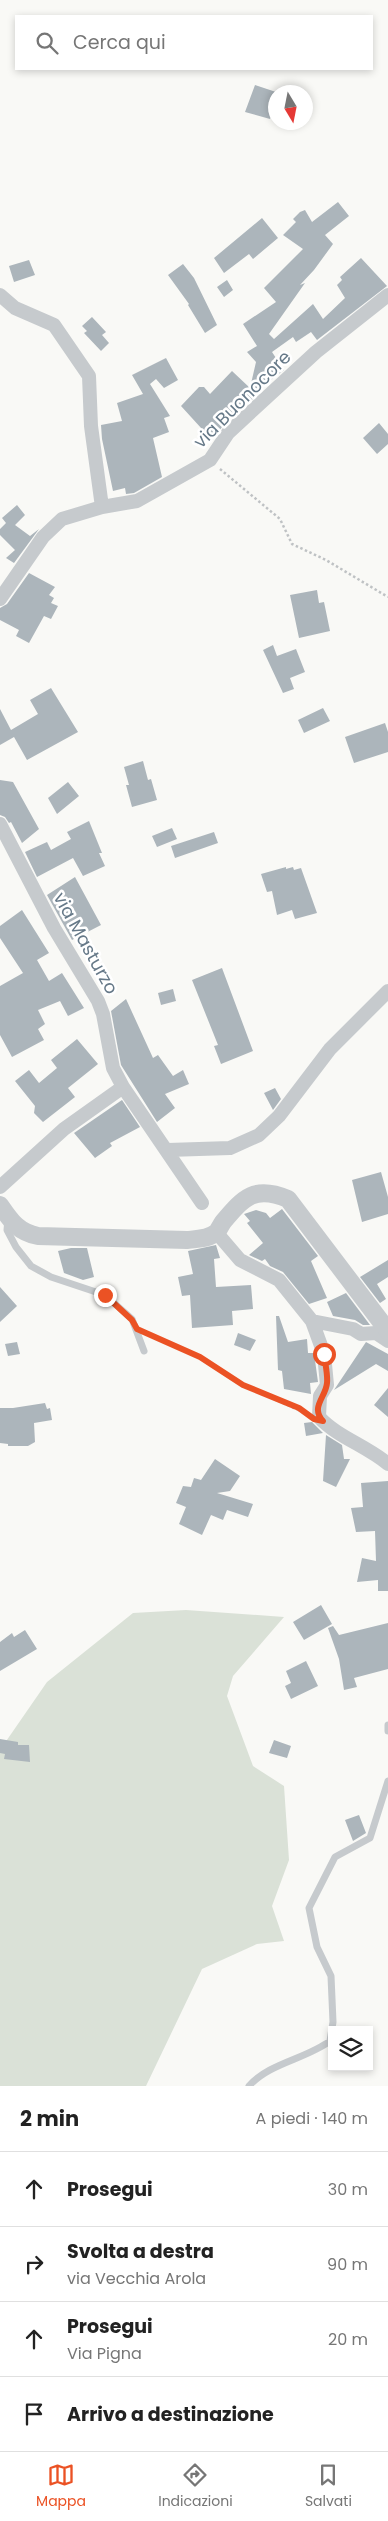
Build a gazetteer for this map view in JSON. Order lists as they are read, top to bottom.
{
  "streets": {
    "street": ["via Buonocore", "via Masturzo"]
  },
  "north": "bottom",
  "page": {
    "search": "Cerca qui",
    "heading": ["2 min", "A piedi · 140 m"],
    "list": [
      ["Prosegui", "30 m"],
      ["Svolta a destra", "via Vecchia Arola", "90 m"],
      ["Prosegui", "Via Pigna", "20 m"],
      "Arrivo a destinazione"
    ],
    "nav": ["Mappa", "Indicazioni", "Salvati"]
  }
}
